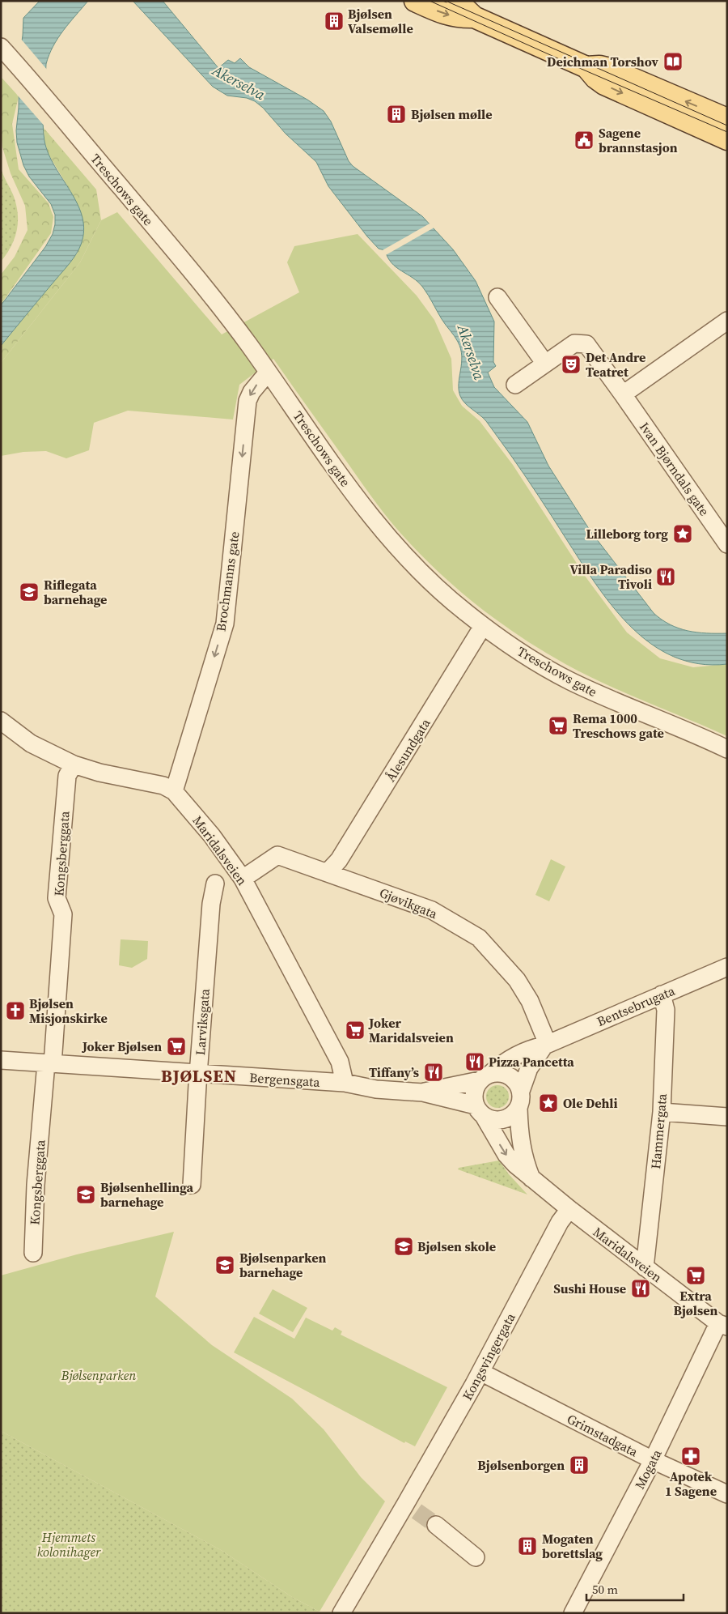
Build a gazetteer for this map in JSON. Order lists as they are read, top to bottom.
{
  "streets": {
    "street": [
      "Treschows gate",
      "Ivan Bjørndals gate",
      "Brochmanns gate",
      "Ålesundgata",
      "Maridalsveien",
      "Kongsberggata",
      "Gjøvikgata",
      "Bentsebrugata",
      "Larviksgata",
      "Bergensgata",
      "Hammergata",
      "Kongsvingergata",
      "Grimstadgata",
      "Mogata"
    ]
  },
  "crossings": [
    ["Treschows gate", "Brochmanns gate"],
    ["Treschows gate", "Ålesundgata"],
    ["Brochmanns gate", "Maridalsveien"],
    ["Ålesundgata", "Gjøvikgata"],
    ["Maridalsveien", "Gjøvikgata"],
    ["Maridalsveien", "Bentsebrugata"],
    ["Maridalsveien", "Bergensgata"],
    ["Maridalsveien", "Hammergata"],
    ["Maridalsveien", "Kongsvingergata"],
    ["Maridalsveien", "Mogata"],
    ["Kongsberggata", "Bergensgata"],
    ["Gjøvikgata", "Bentsebrugata"],
    ["Bentsebrugata", "Bergensgata"],
    ["Bentsebrugata", "Hammergata"],
    ["Larviksgata", "Bergensgata"],
    ["Kongsvingergata", "Grimstadgata"],
    ["Grimstadgata", "Mogata"]
  ],
  "one_way": ["Brochmanns gate"],
  "districts": ["BJØLSEN"],
  "water": ["Akerselva"],
  "parks": ["Bjølsenparken", "Hjemmets kolonihager"],
  "places": {
    "building": [
      "Bjølsen Valsemølle",
      "Bjølsen mølle",
      "Bjølsenborgen",
      "Mogaten borettslag"
    ],
    "library": ["Deichman Torshov"],
    "public building": ["Sagene brannstasjon"],
    "theatre": ["Det Andre Teatret"],
    "place": ["Lilleborg torg", "Ole Dehli"],
    "restaurant": [
      "Villa Paradiso Tivoli",
      "Pizza Pancetta",
      "Tiffany’s",
      "Sushi House"
    ],
    "school or university": [
      "Riflegata barnehage",
      "Bjølsenhellinga barnehage",
      "Bjølsen skole",
      "Bjølsenparken barnehage"
    ],
    "supermarket": [
      "Rema 1000 Treschows gate",
      "Joker Maridalsveien",
      "Joker Bjølsen",
      "Extra Bjølsen"
    ],
    "church": ["Bjølsen Misjonskirke"],
    "pharmacy": ["Apotek 1 Sagene"]
  },
  "scale_bar": "50 m"
}
